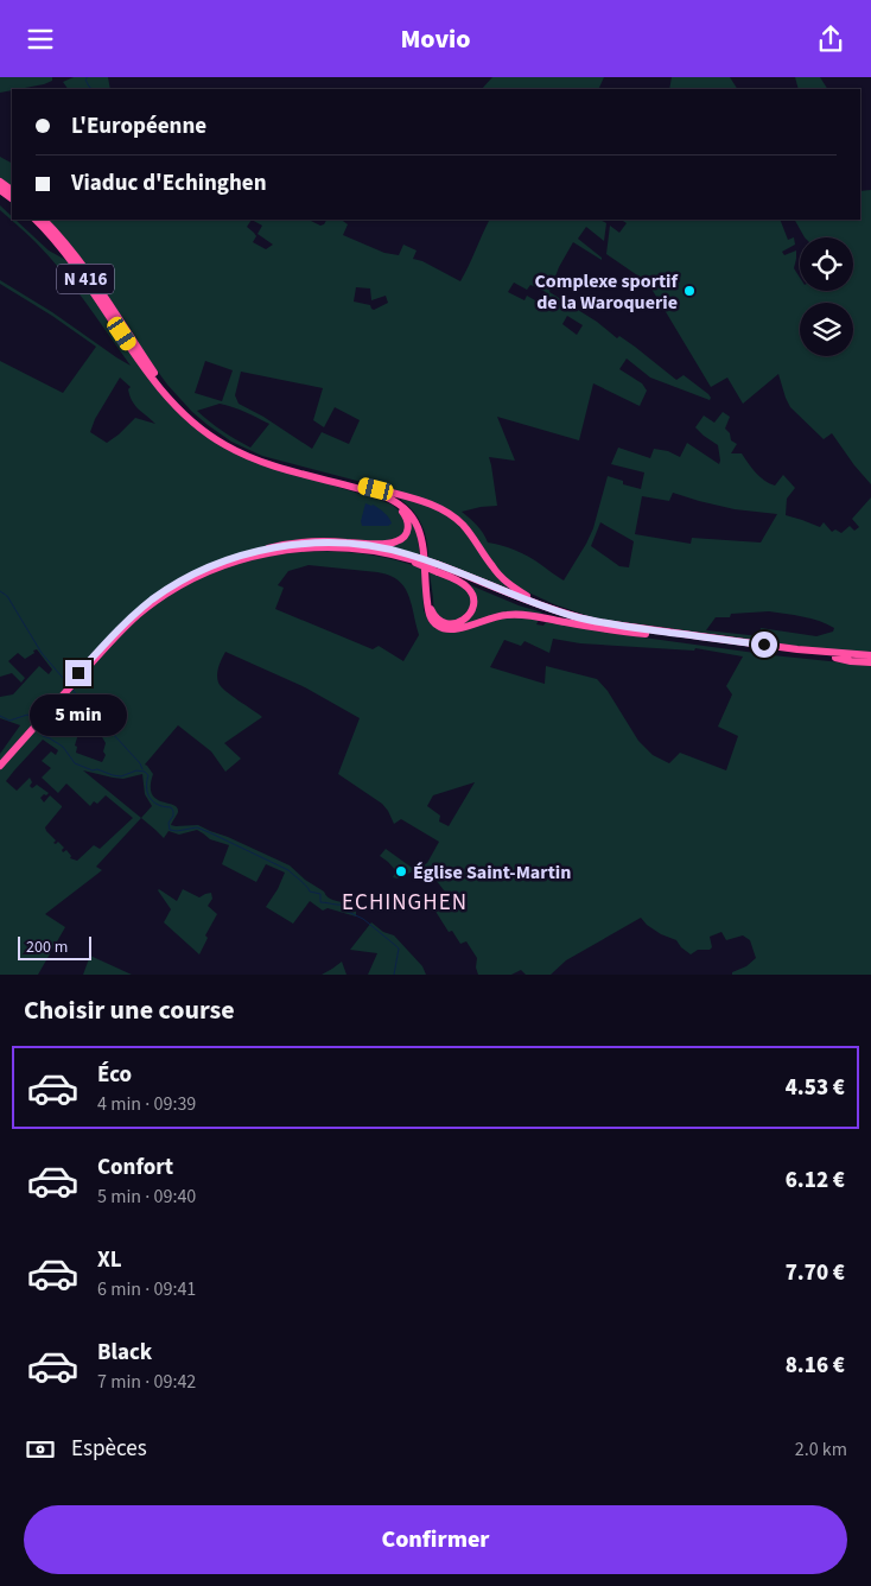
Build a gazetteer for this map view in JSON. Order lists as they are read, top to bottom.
{
  "streets": {
    "highway": ["N 416"]
  },
  "districts": ["ECHINGHEN"],
  "places": ["Complexe sportif de la Waroquerie", "Église Saint-Martin"],
  "scale_bar": "200 m",
  "page": {
    "header": "Movio",
    "banner": ["L'Européenne", "Viaduc d'Echinghen"],
    "bubble": "5 min",
    "scale": "200 m",
    "heading": "Choisir une course",
    "list": [
      {
        "name": "Éco",
        "note": "4 min · 09:39",
        "value": "4.53 €"
      },
      {
        "name": "Confort",
        "note": "5 min · 09:40",
        "value": "6.12 €"
      },
      {
        "name": "XL",
        "note": "6 min · 09:41",
        "value": "7.70 €"
      },
      {
        "name": "Black",
        "note": "7 min · 09:42",
        "value": "8.16 €"
      }
    ],
    "pay": ["Espèces", "2.0 km"],
    "buttons": "Confirmer"
  }
}
